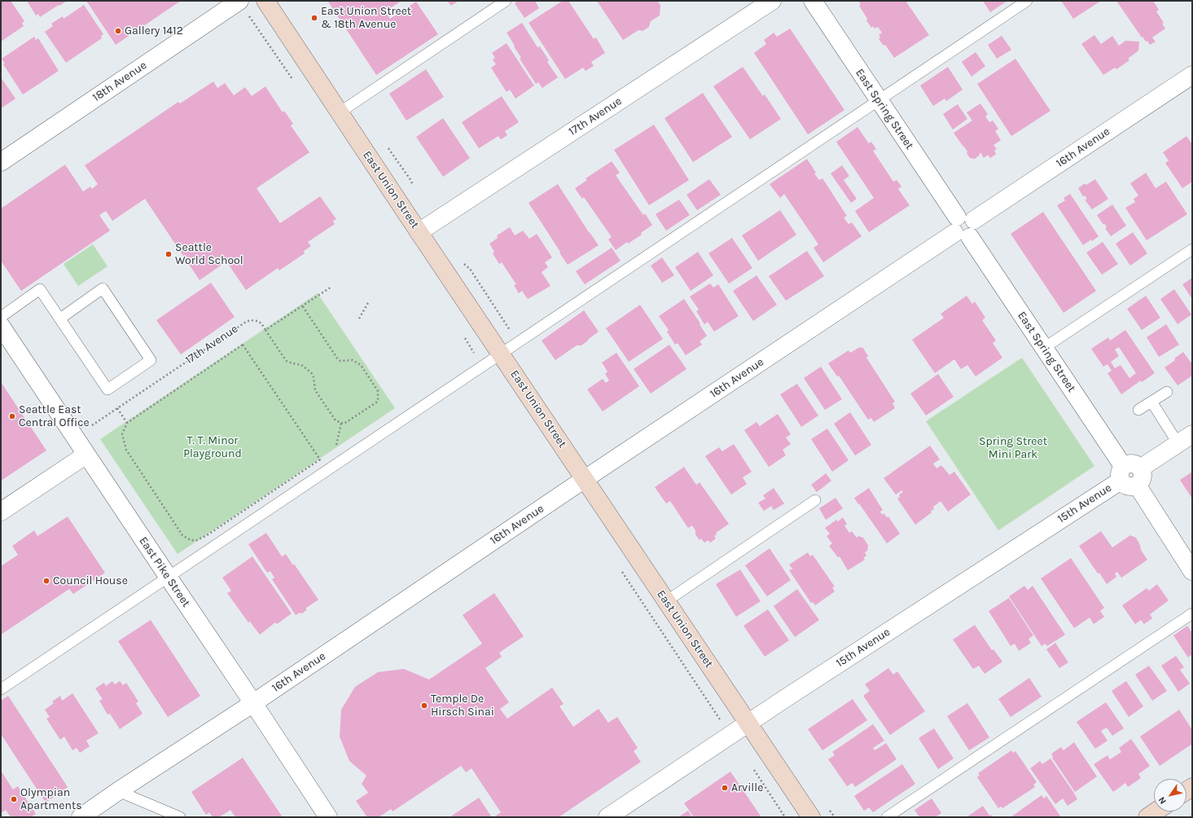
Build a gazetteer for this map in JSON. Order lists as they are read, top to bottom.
{
  "streets": {
    "main road": ["East Union Street"],
    "street": [
      "18th Avenue",
      "East Spring Street",
      "17th Avenue",
      "16th Avenue",
      "15th Avenue",
      "East Pike Street"
    ]
  },
  "crossings": [
    ["East Spring Street", "16th Avenue"],
    ["East Spring Street", "15th Avenue"],
    ["17th Avenue", "East Union Street"],
    ["16th Avenue", "East Union Street"],
    ["16th Avenue", "East Pike Street"],
    ["East Union Street", "15th Avenue"]
  ],
  "parks": ["T. T. Minor Playground", "Spring Street Mini Park"],
  "places": [
    "East Union Street & 18th Avenue",
    "Gallery 1412",
    "Seattle World School",
    "Seattle East Central Office",
    "Council House",
    "Temple De Hirsch Sinai",
    "Arville",
    "Olympian Apartments"
  ],
  "north": "bottom left"
}
